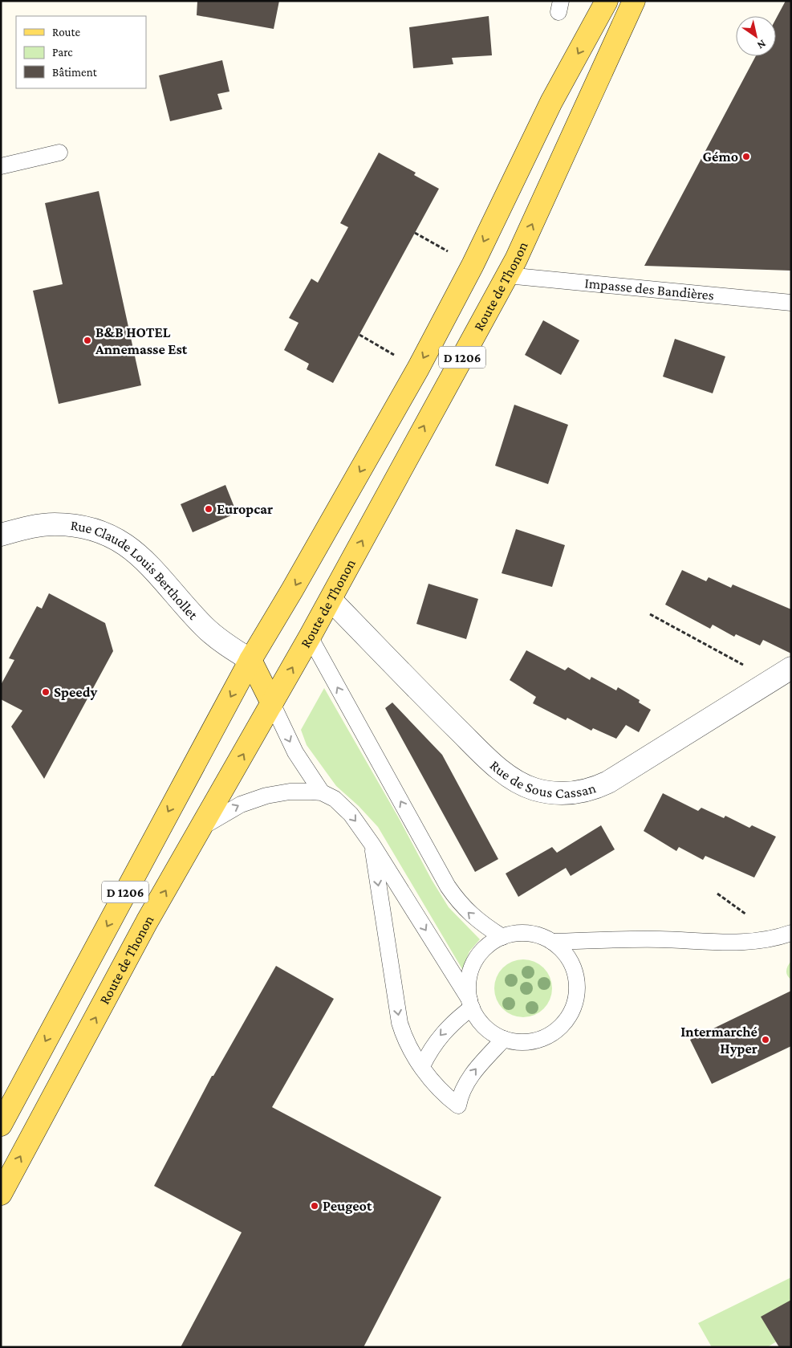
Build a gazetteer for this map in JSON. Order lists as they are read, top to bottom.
{
  "streets": {
    "main road": ["Route de Thonon", "D 1206"],
    "street": ["Rue Claude Louis Berthollet", "Rue de Sous Cassan"],
    "lane": ["Impasse des Bandières"]
  },
  "crossings": [
    ["Route de Thonon", "Impasse des Bandières"],
    ["Route de Thonon", "Rue de Sous Cassan"],
    ["D 1206", "Rue Claude Louis Berthollet"]
  ],
  "places": [
    "Gémo",
    "B&B HOTEL Annemasse Est",
    "Europcar",
    "Speedy",
    "Intermarché Hyper",
    "Peugeot"
  ],
  "legend": ["Route", "Parc", "Bâtiment"],
  "north": "bottom right"
}
